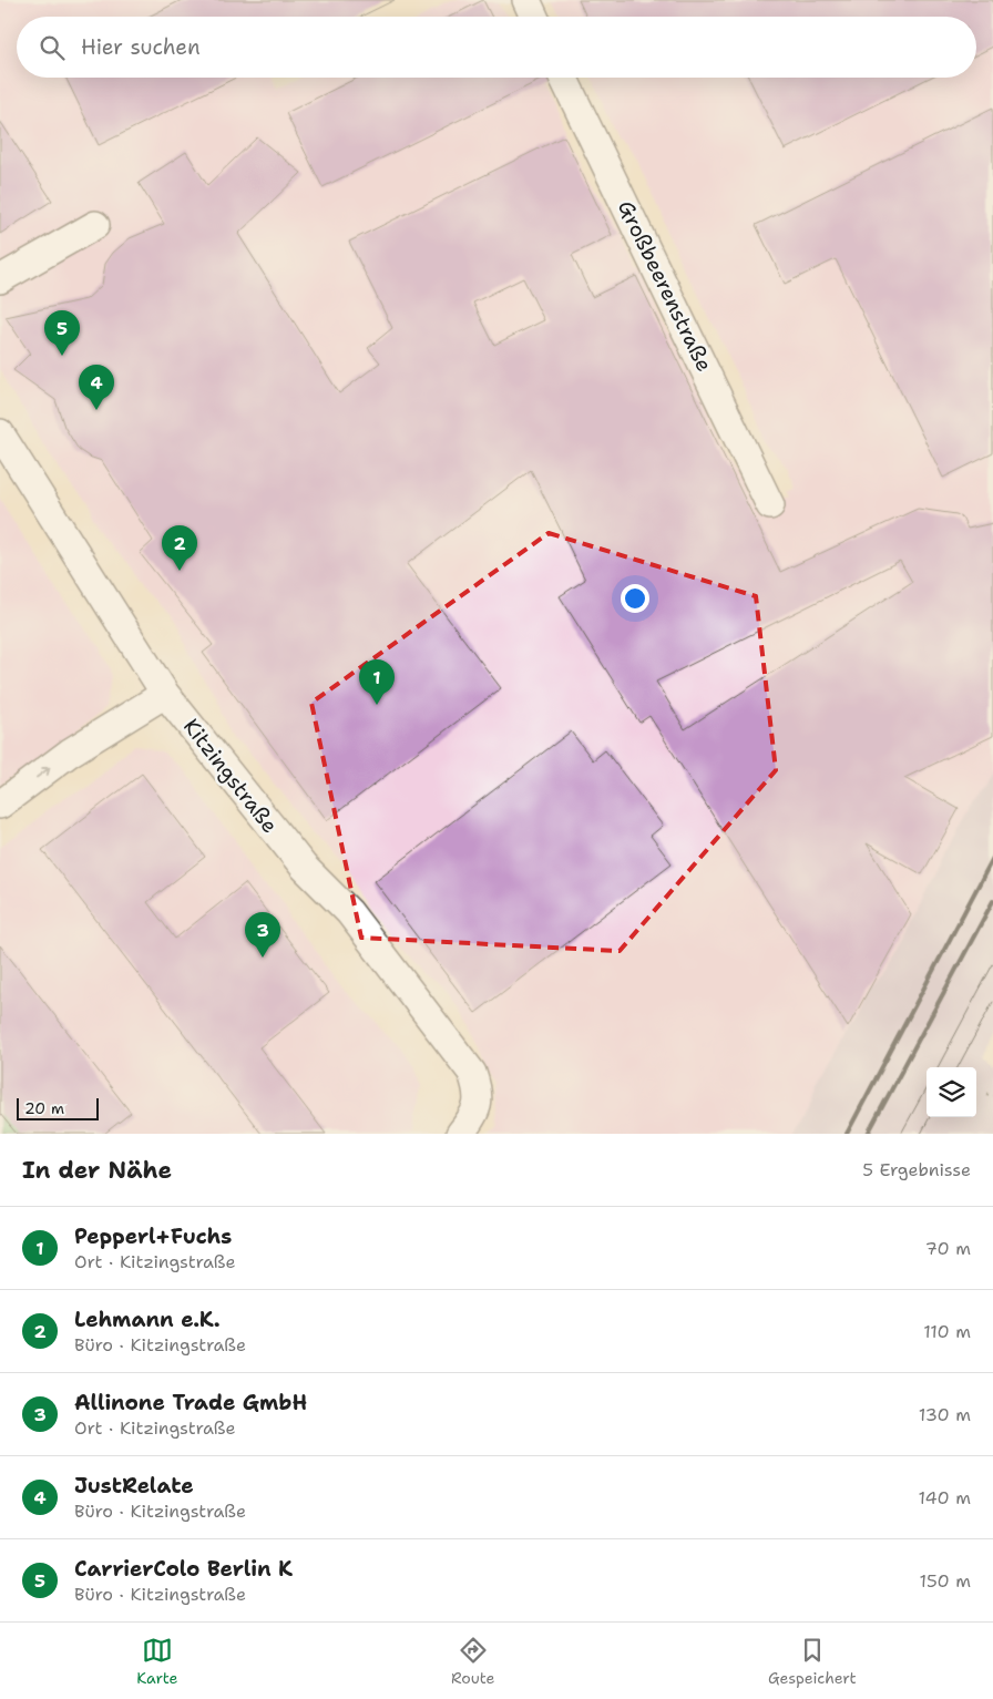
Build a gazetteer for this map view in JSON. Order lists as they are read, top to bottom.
{
  "streets": {
    "street": ["Großbeerenstraße", "Kitzingstraße"]
  },
  "scale_bar": "20 m",
  "page": {
    "search": "Hier suchen",
    "pins": [
      "5",
      "4",
      "2",
      "1",
      "3"
    ],
    "scale": "20 m",
    "heading": ["In der Nähe", "5 Ergebnisse"],
    "list": [
      {
        "mark": "1",
        "name": "Pepperl+Fuchs",
        "note": "Ort · Kitzingstraße",
        "value": "70 m"
      },
      {
        "mark": "2",
        "name": "Lehmann e.K.",
        "note": "Büro · Kitzingstraße",
        "value": "110 m"
      },
      {
        "mark": "3",
        "name": "Allinone Trade GmbH",
        "note": "Ort · Kitzingstraße",
        "value": "130 m"
      },
      {
        "mark": "4",
        "name": "JustRelate",
        "note": "Büro · Kitzingstraße",
        "value": "140 m"
      },
      {
        "mark": "5",
        "name": "CarrierColo Berlin K",
        "note": "Büro · Kitzingstraße",
        "value": "150 m"
      }
    ],
    "nav": ["Karte", "Route", "Gespeichert"]
  }
}
